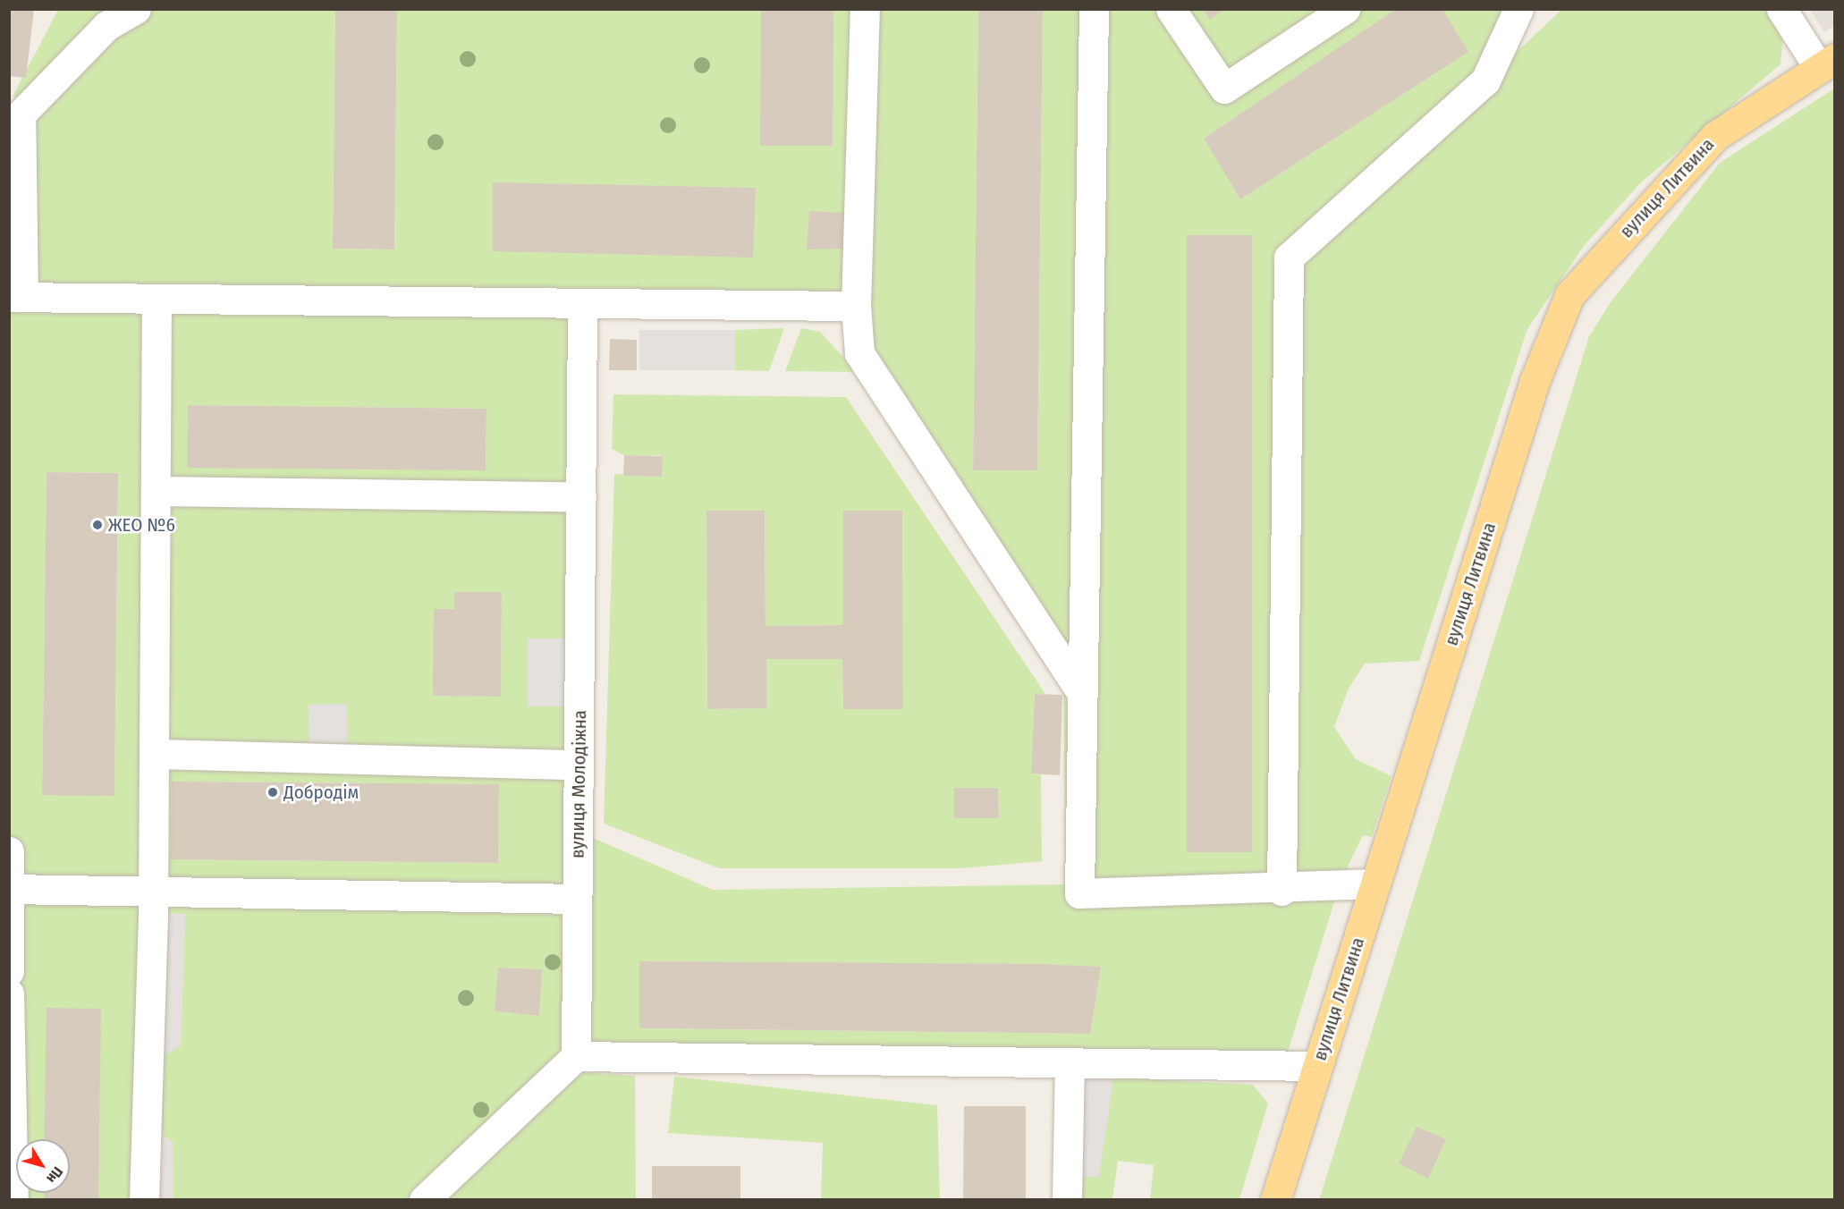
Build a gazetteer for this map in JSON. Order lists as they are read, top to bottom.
{
  "streets": {
    "main road": ["вулиця Литвина"],
    "street": ["вулиця Молодіжна"]
  },
  "places": ["ЖЕО №6", "Добродім"],
  "north": "bottom right"
}
